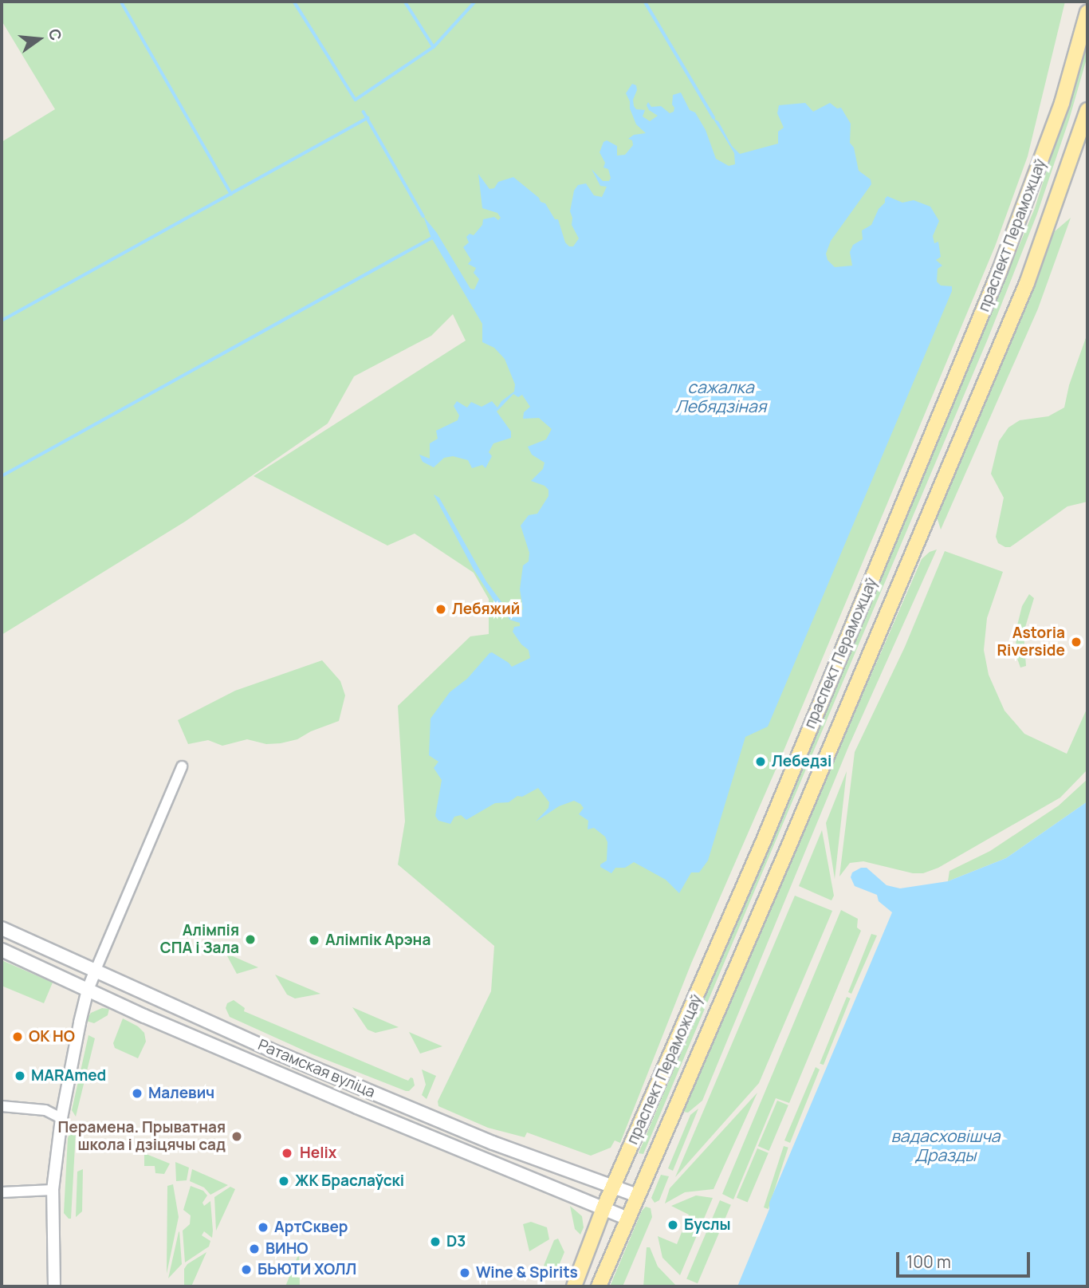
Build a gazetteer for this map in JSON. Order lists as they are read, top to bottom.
{
  "streets": {
    "main road": ["праспект Пераможцаў", "Ратамская вуліца"]
  },
  "crossings": [
    ["праспект Пераможцаў", "Ратамская вуліца"]
  ],
  "water": ["сажалка Лебядзіная", "вадасховішча Дразды"],
  "places": [
    "Лебяжий",
    "Astoria Riverside",
    "Лебедзі",
    "Алімпія СПА і Зала",
    "Алімпік Арэна",
    "ОК НО",
    "MARAmed",
    "Малевич",
    "Перамена. Прыватная школа і дзіцячы сад",
    "Helix",
    "ЖК Браслаўскі",
    "Буслы",
    "АртСквер",
    "D3",
    "ВИНО",
    "БЬЮТИ ХОЛЛ",
    "Wine & Spirits"
  ],
  "scale_bar": "100 m",
  "north": "right"
}
